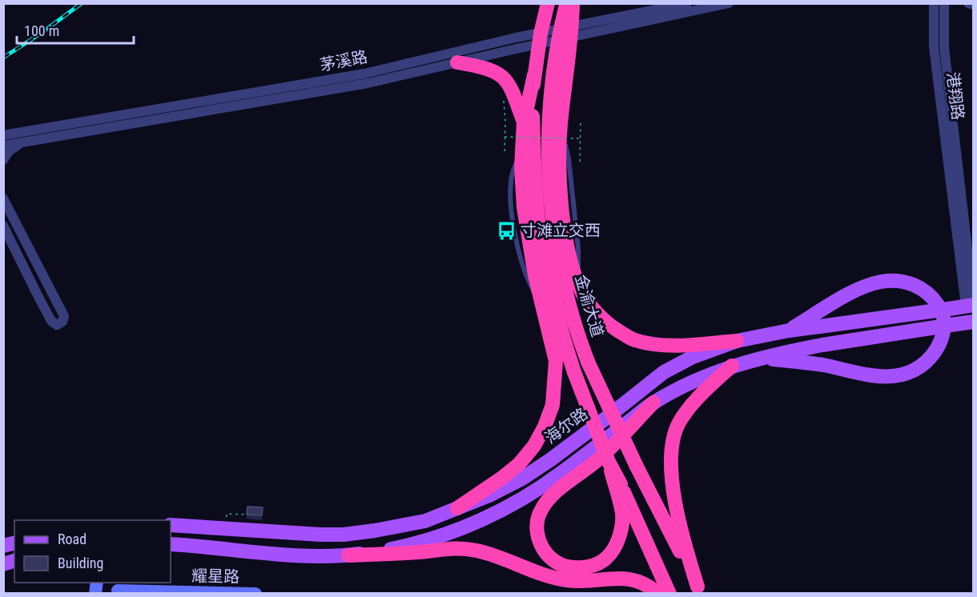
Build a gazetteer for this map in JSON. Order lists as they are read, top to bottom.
{
  "streets": {
    "highway": ["金渝大道"],
    "main road": ["海尔路"],
    "street": ["茅溪路", "港翔路", "耀星路"]
  },
  "crossings": [
    ["茅溪路", "金渝大道"],
    ["港翔路", "海尔路"]
  ],
  "places": {
    "bus stop": ["寸滩立交西"]
  },
  "legend": ["Road", "Building"],
  "scale_bar": "100 m"
}
